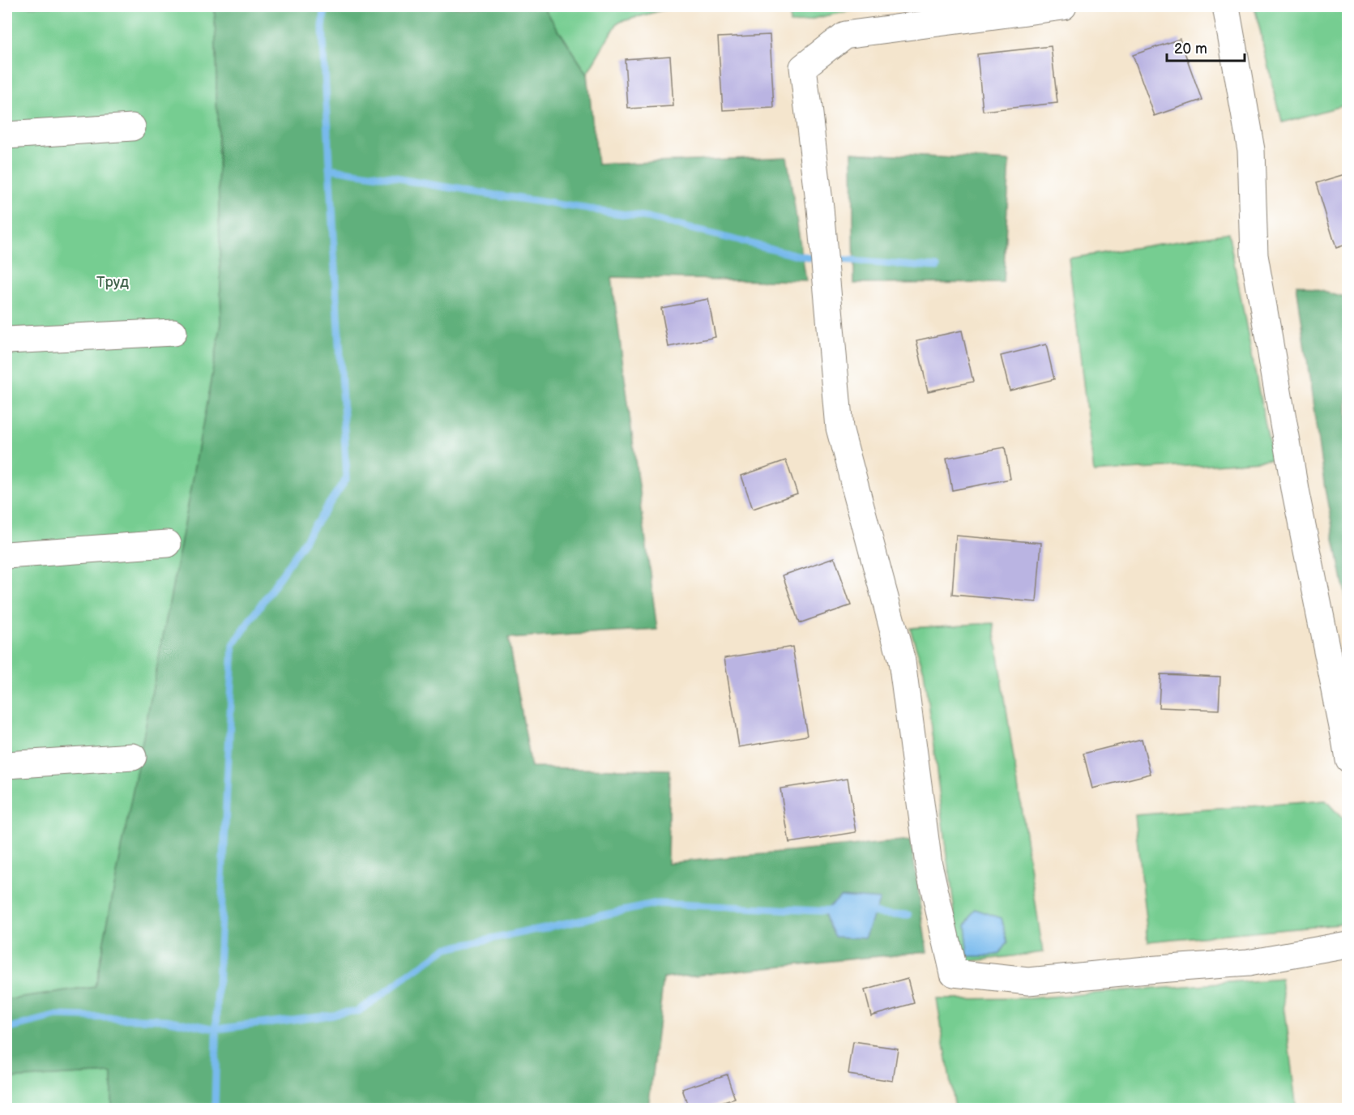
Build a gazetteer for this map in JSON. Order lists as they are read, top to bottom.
{
  "parks": ["Труд"],
  "scale_bar": "20 m"
}
